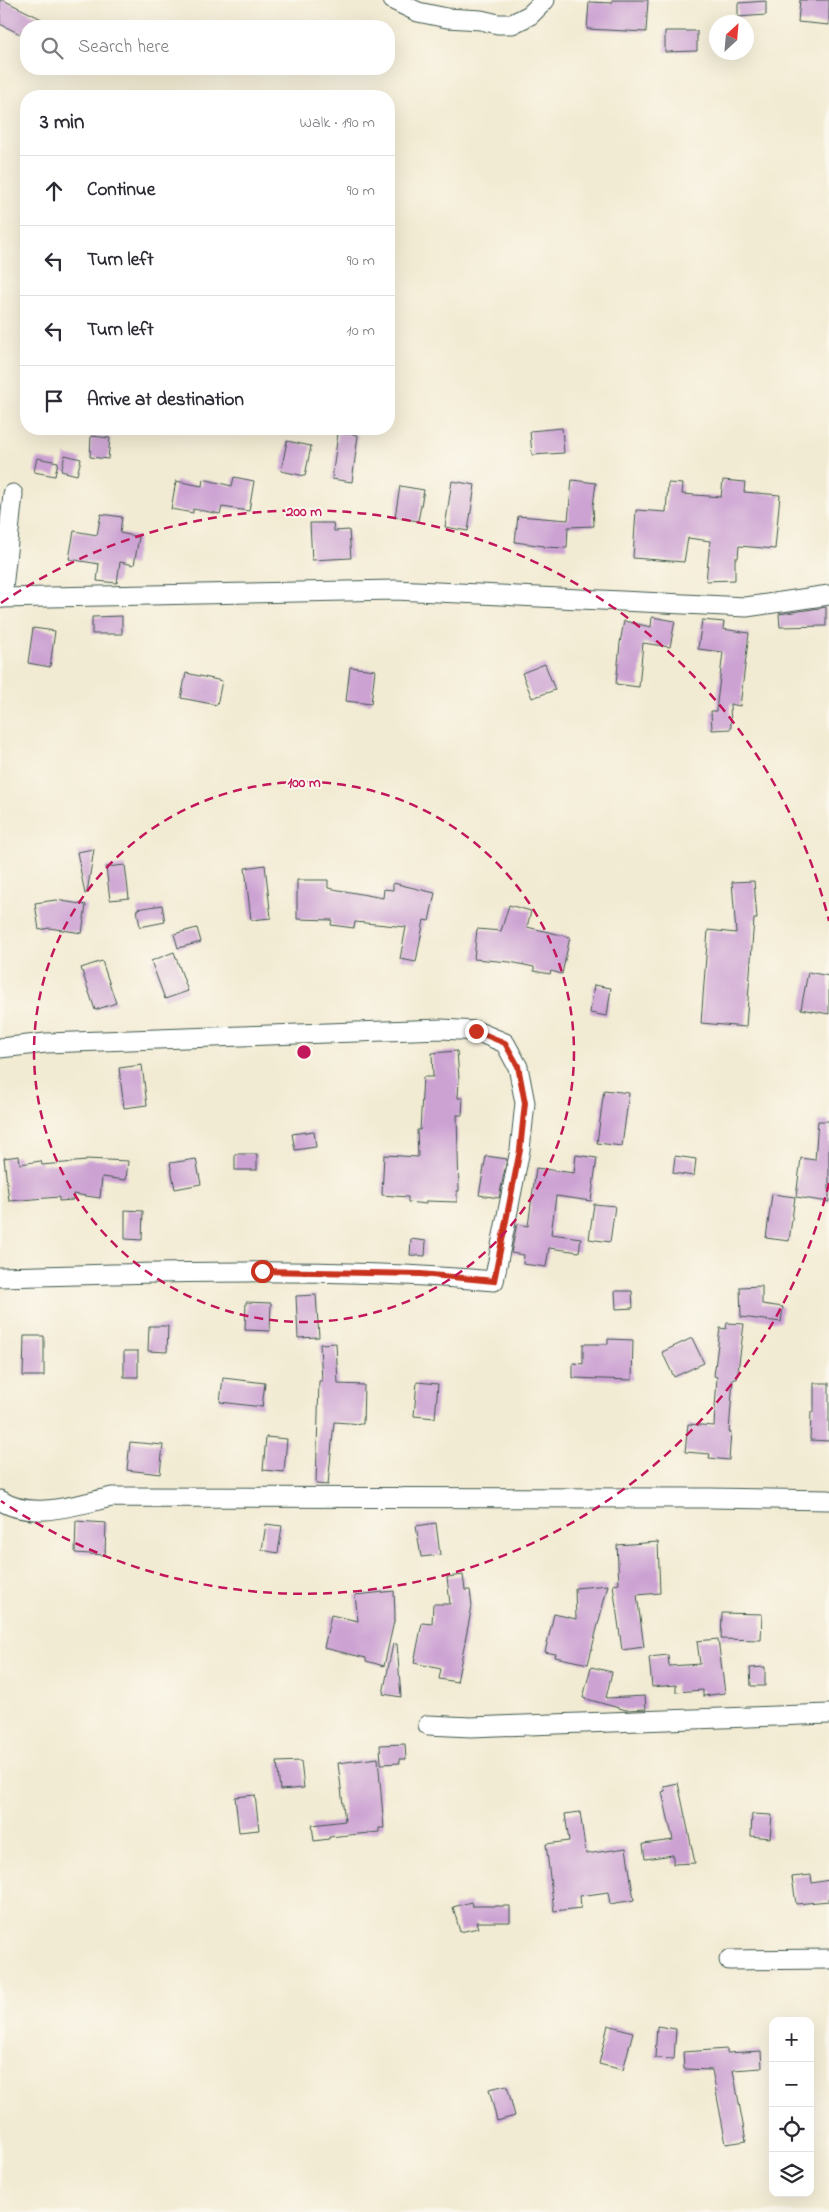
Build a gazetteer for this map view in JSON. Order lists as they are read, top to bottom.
{
  "north": "top right",
  "page": {
    "search": "Search here",
    "heading": ["3 min", "Walk · 190 m"],
    "list": [
      ["Continue", "90 m"],
      ["Turn left", "90 m"],
      ["Turn left", "10 m"],
      "Arrive at destination"
    ],
    "map_buttons": ["+", "−"]
  },
  "rings": ["200 m", "100 m"]
}
